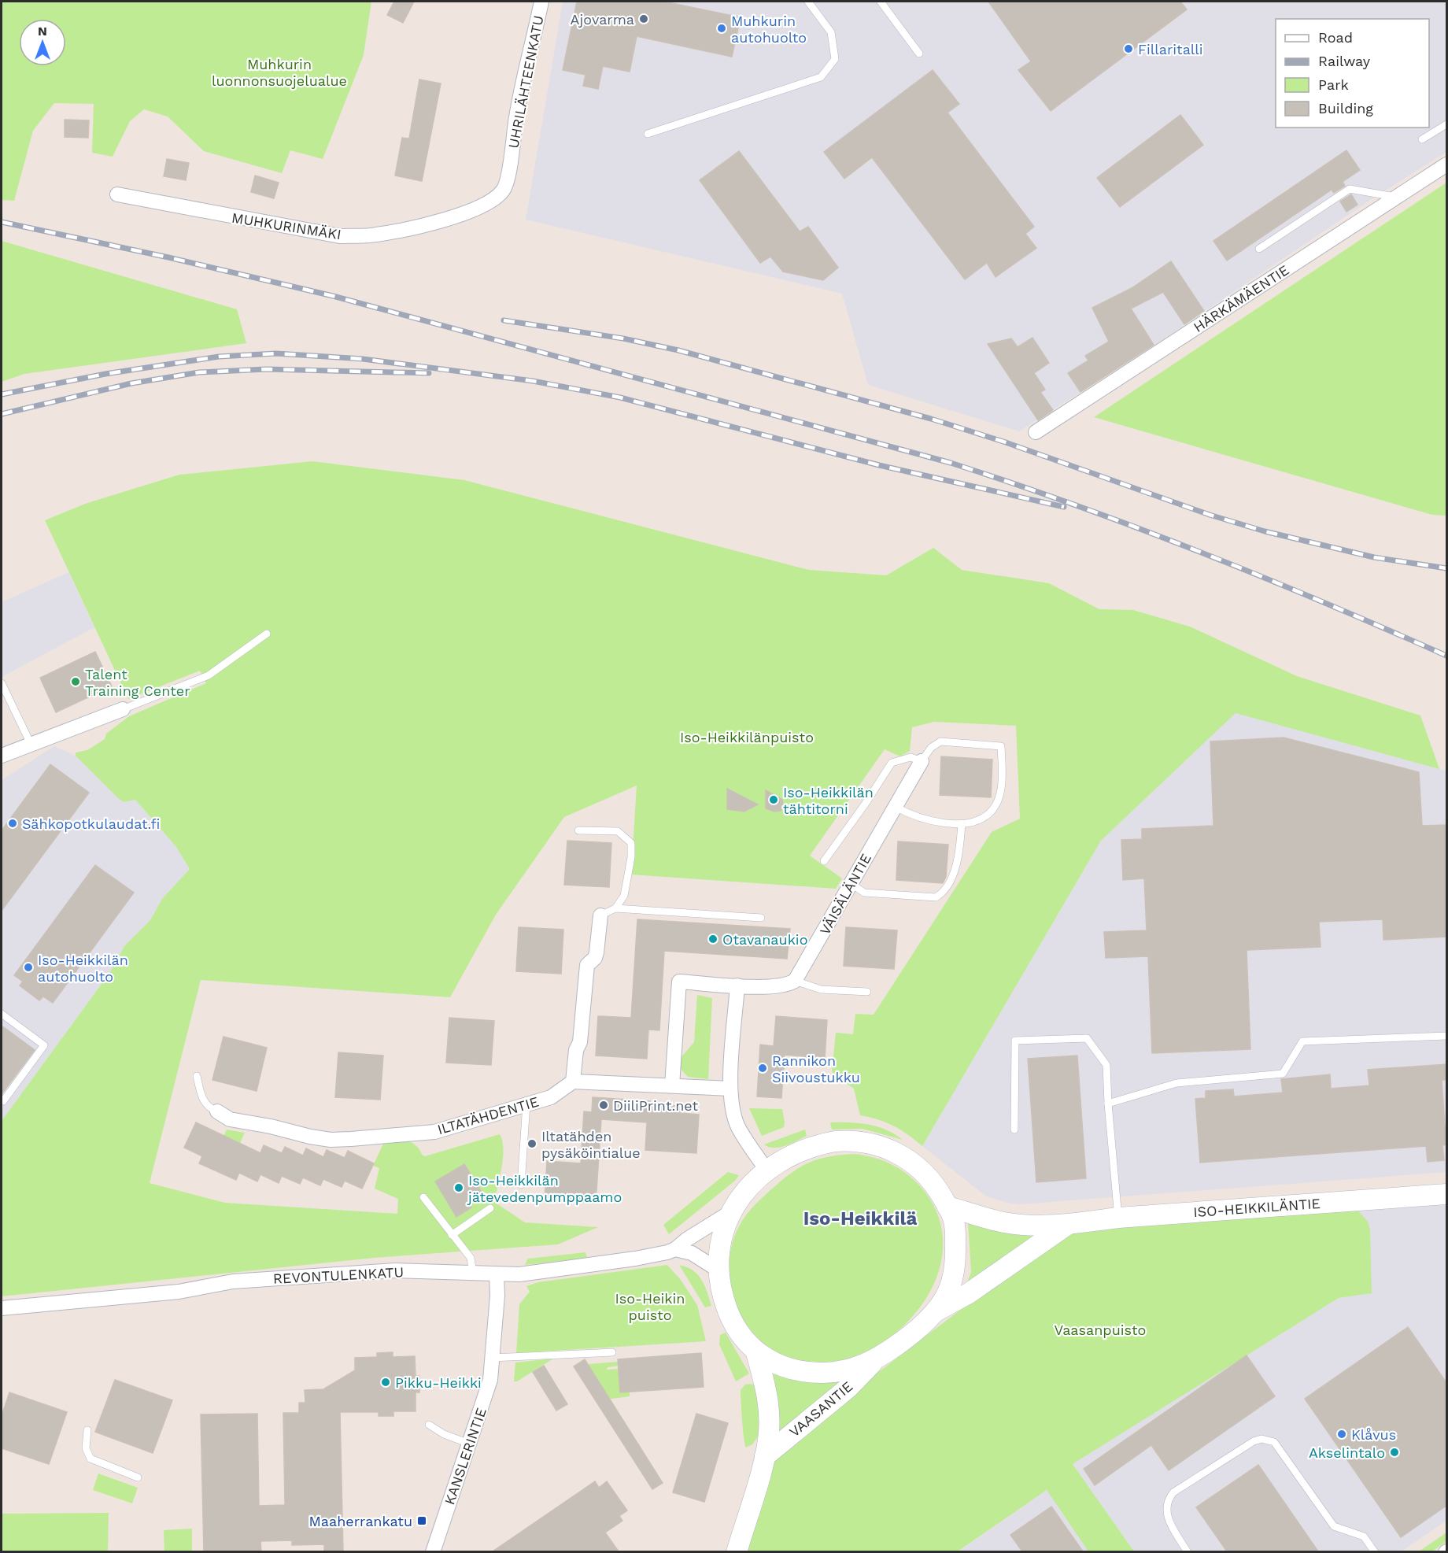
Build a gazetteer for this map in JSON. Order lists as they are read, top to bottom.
{
  "streets": {
    "street": [
      "UHRILÄHTEENKATU",
      "MUHKURINMÄKI",
      "HÄRKÄMÄENTIE",
      "VÄISÄLÄNTIE",
      "ILTATÄHDENTIE",
      "ISO-HEIKKILÄNTIE",
      "REVONTULENKATU",
      "VAASANTIE",
      "KANSLERINTIE"
    ]
  },
  "crossings": [
    ["UHRILÄHTEENKATU", "MUHKURINMÄKI"],
    ["REVONTULENKATU", "KANSLERINTIE"]
  ],
  "districts": ["Iso-Heikkilä"],
  "parks": [
    "Muhkurin luonnonsuojelualue",
    "Iso-Heikkilänpuisto",
    "Iso-Heikin puisto",
    "Vaasanpuisto"
  ],
  "places": {
    "other": [
      "Ajovarma",
      "Muhkurin autohuolto",
      "Fillaritalli",
      "Talent Training Center",
      "Iso-Heikkilän tähtitorni",
      "Sähkopotkulaudat.fi",
      "Otavanaukio",
      "Iso-Heikkilän autohuolto",
      "Rannikon Siivoustukku",
      "DiiliPrint.net",
      "Iltatähden pysäköintialue",
      "Iso-Heikkilän jätevedenpumppaamo",
      "Pikku-Heikki",
      "Klåvus",
      "Akselintalo"
    ],
    "transit": ["Maaherrankatu"]
  },
  "legend": [
    "Road",
    "Railway",
    "Park",
    "Building"
  ],
  "north": "top"
}
